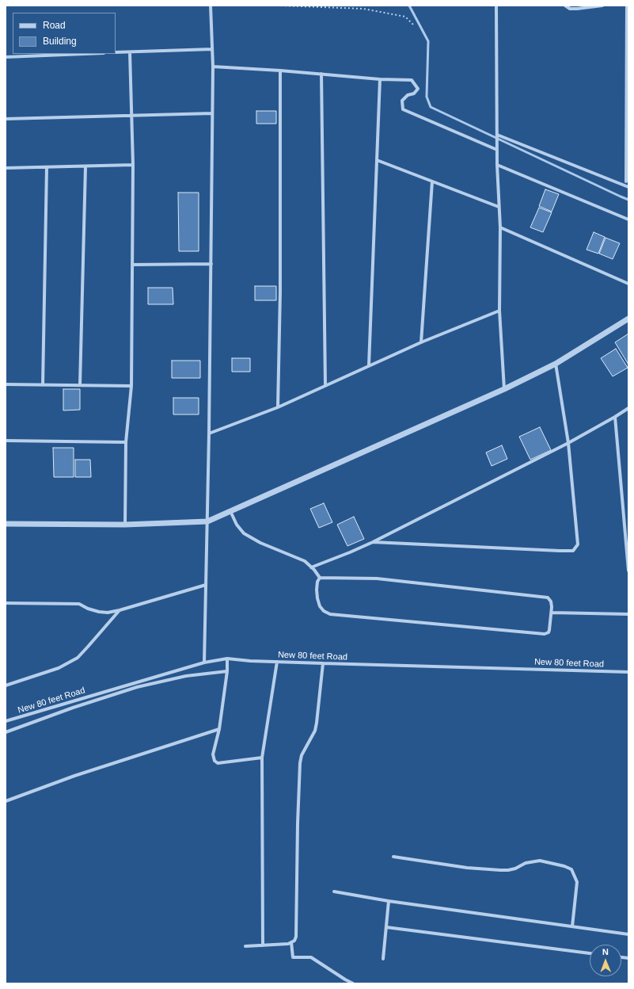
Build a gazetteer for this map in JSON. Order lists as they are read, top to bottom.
{
  "streets": {
    "street": ["New 80 feet Road"]
  },
  "legend": ["Road", "Building"],
  "north": "top"
}
